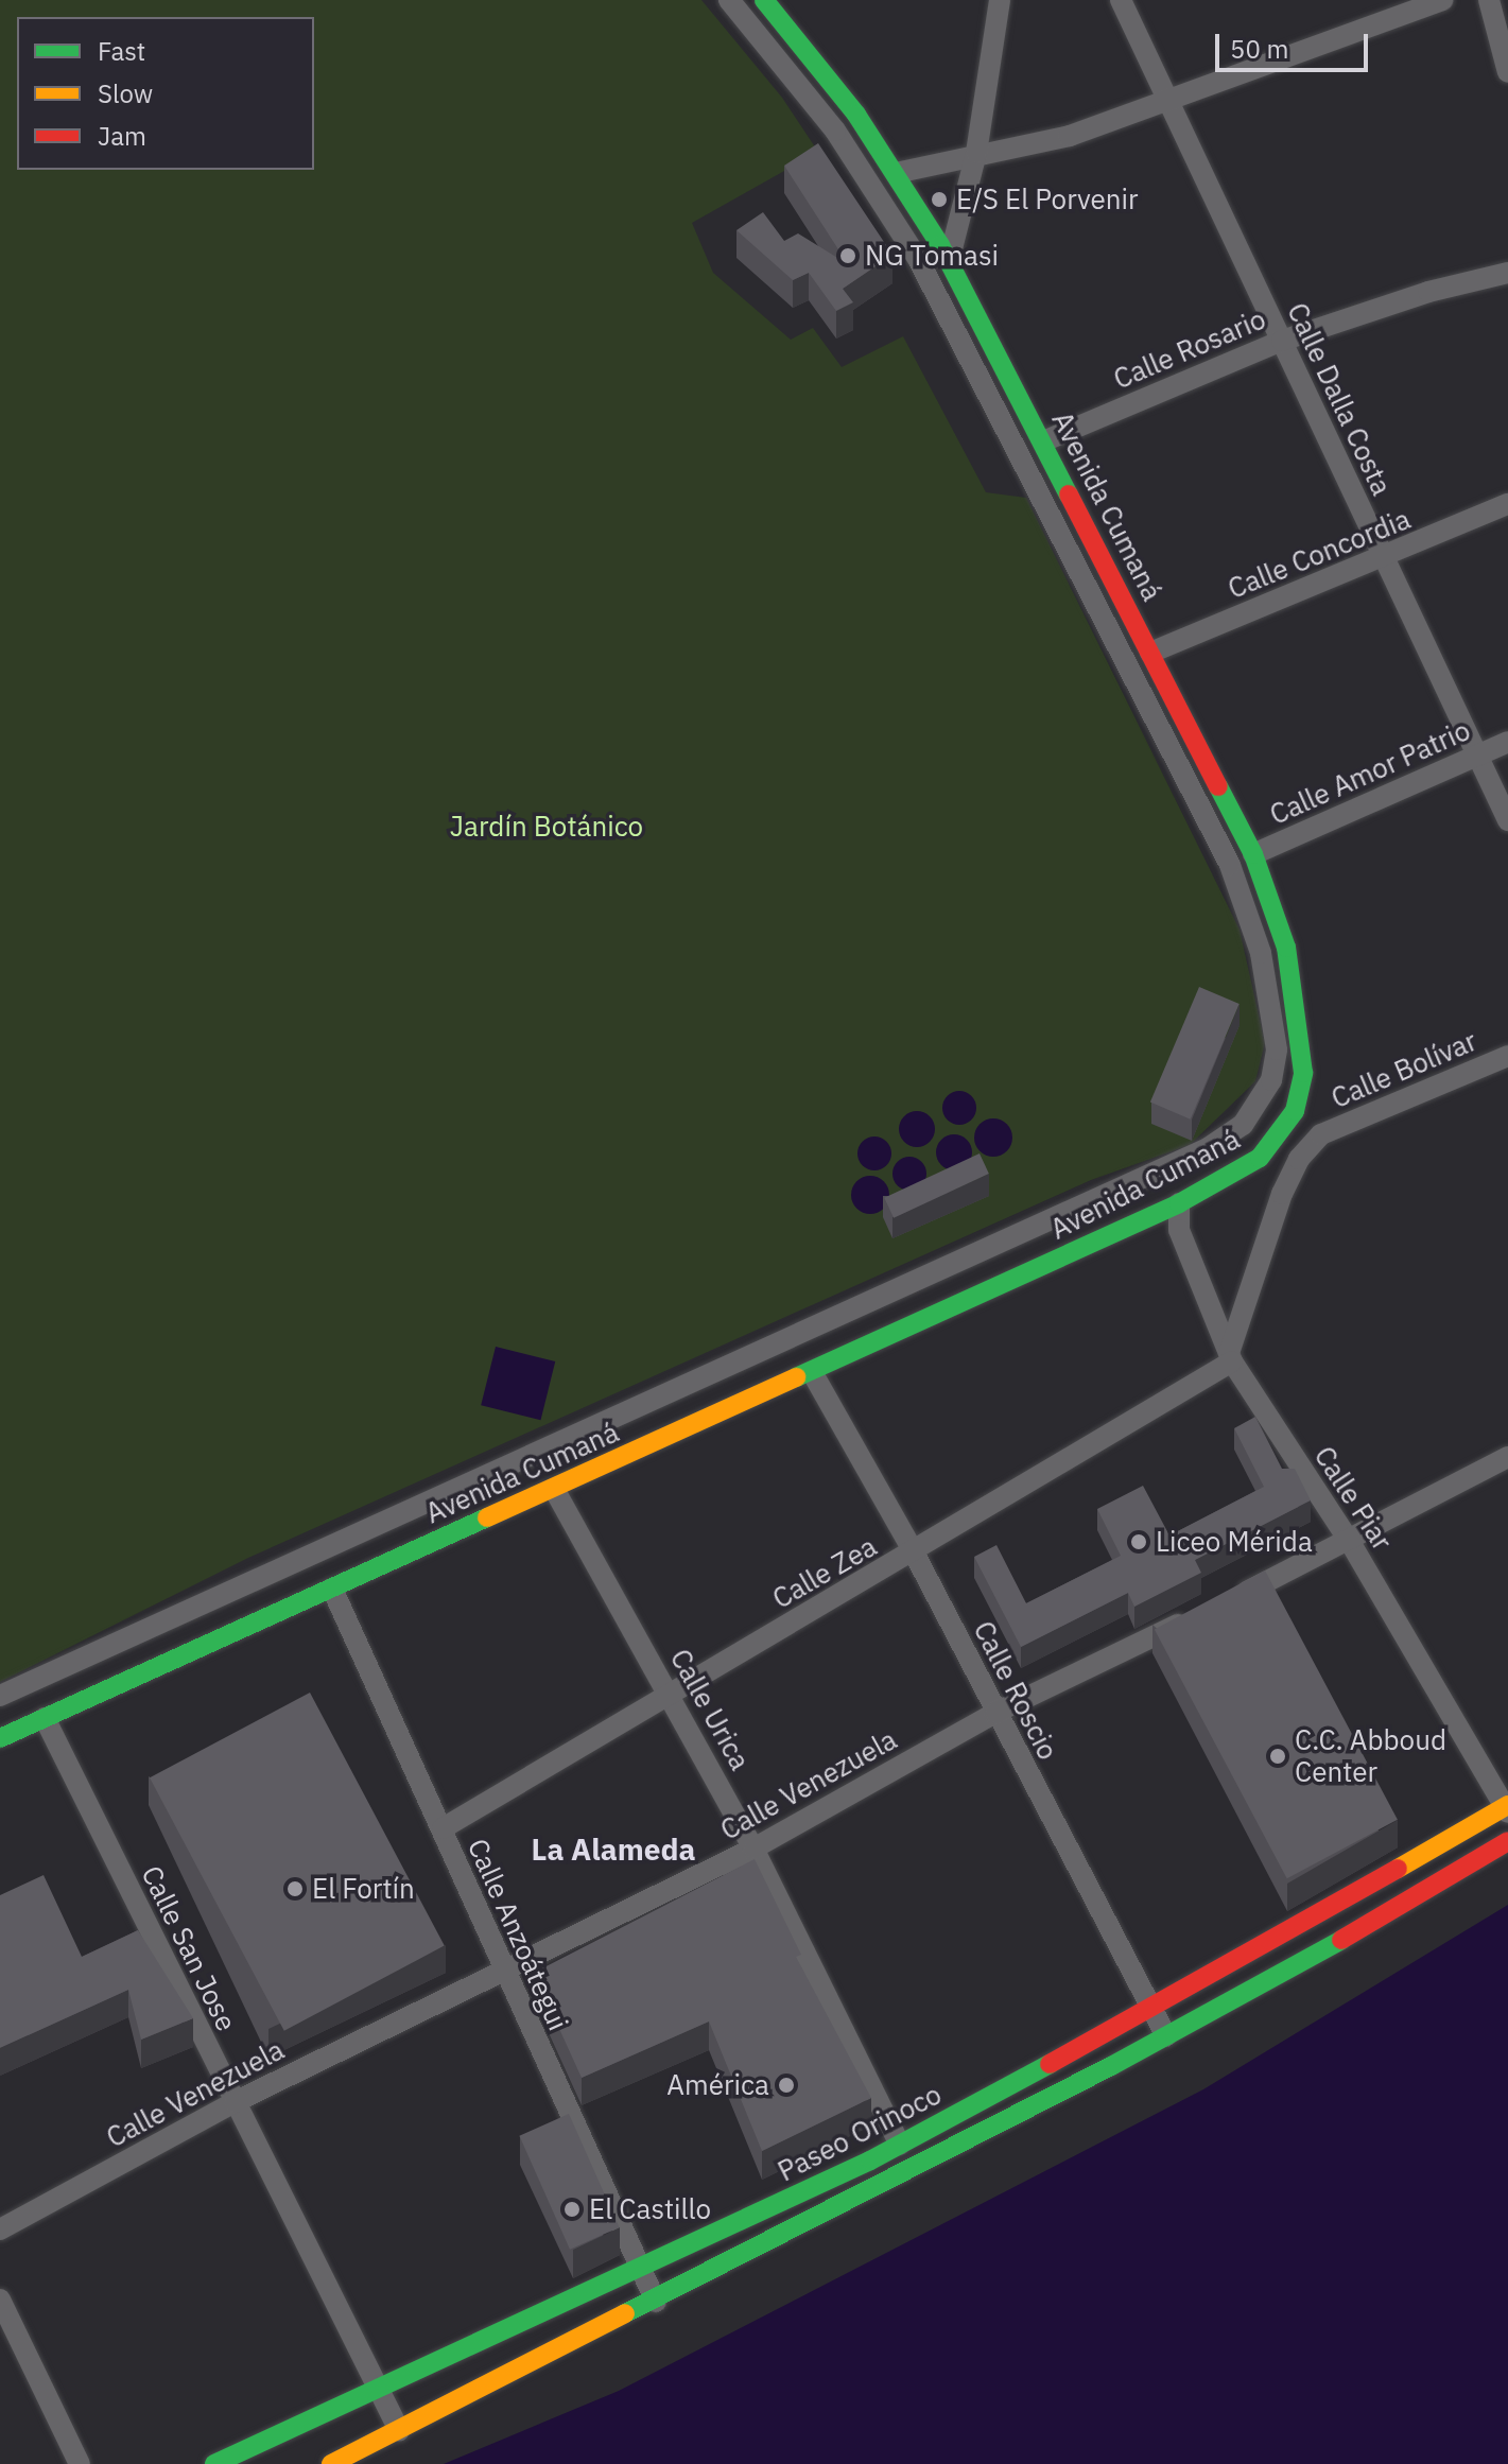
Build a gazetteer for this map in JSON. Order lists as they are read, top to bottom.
{
  "streets": {
    "street": [
      "Calle Rosario",
      "Calle Dalla Costa",
      "Avenida Cumaná",
      "Calle Concordia",
      "Calle Amor Patrio",
      "Calle Bolívar",
      "Calle Piar",
      "Calle Zea",
      "Calle Roscio",
      "Calle Urica",
      "Calle Venezuela",
      "Calle Anzoátegui",
      "Calle San Jose",
      "Paseo Orinoco"
    ]
  },
  "crossings": [
    ["Calle Rosario", "Calle Dalla Costa"],
    ["Calle Rosario", "Avenida Cumaná"],
    ["Calle Dalla Costa", "Calle Concordia"],
    ["Calle Dalla Costa", "Calle Amor Patrio"],
    ["Avenida Cumaná", "Calle Concordia"],
    ["Avenida Cumaná", "Calle Amor Patrio"],
    ["Avenida Cumaná", "Calle Piar"],
    ["Avenida Cumaná", "Calle Roscio"],
    ["Avenida Cumaná", "Calle Urica"],
    ["Avenida Cumaná", "Calle Anzoátegui"],
    ["Avenida Cumaná", "Calle San Jose"],
    ["Calle Bolívar", "Calle Piar"],
    ["Calle Bolívar", "Calle Zea"],
    ["Calle Piar", "Calle Zea"],
    ["Calle Piar", "Paseo Orinoco"],
    ["Calle Zea", "Calle Roscio"],
    ["Calle Zea", "Calle Urica"],
    ["Calle Zea", "Calle Anzoátegui"],
    ["Calle Roscio", "Calle Venezuela"],
    ["Calle Roscio", "Paseo Orinoco"],
    ["Calle Urica", "Calle Venezuela"],
    ["Calle Urica", "Paseo Orinoco"],
    ["Calle Venezuela", "Calle Anzoátegui"],
    ["Calle Venezuela", "Calle San Jose"],
    ["Calle Anzoátegui", "Paseo Orinoco"],
    ["Calle San Jose", "Paseo Orinoco"]
  ],
  "districts": ["La Alameda"],
  "parks": ["Jardín Botánico"],
  "places": [
    "E/S El Porvenir",
    "NG Tomasi",
    "Liceo Mérida",
    "C.C. Abboud Center",
    "El Fortín",
    "América",
    "El Castillo"
  ],
  "legend": ["Fast", "Slow", "Jam"],
  "scale_bar": "50 m"
}
